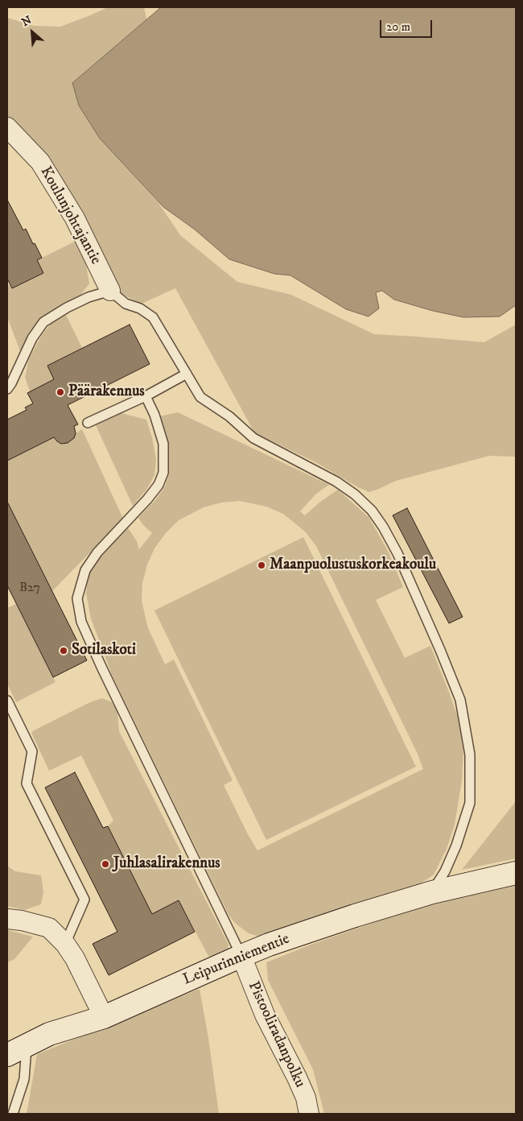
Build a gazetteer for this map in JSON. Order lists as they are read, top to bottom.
{
  "streets": {
    "street": ["Koulunjohtajantie", "Leipurinniementie", "Pistooliradanpolku"]
  },
  "crossings": [
    ["Leipurinniementie", "Pistooliradanpolku"]
  ],
  "places": [
    "Päärakennus",
    "Maanpuolustuskorkeakoulu",
    "Sotilaskoti",
    "Juhlasalirakennus"
  ],
  "house_numbers": ["B27"],
  "scale_bar": "20 m",
  "north": "top left"
}
